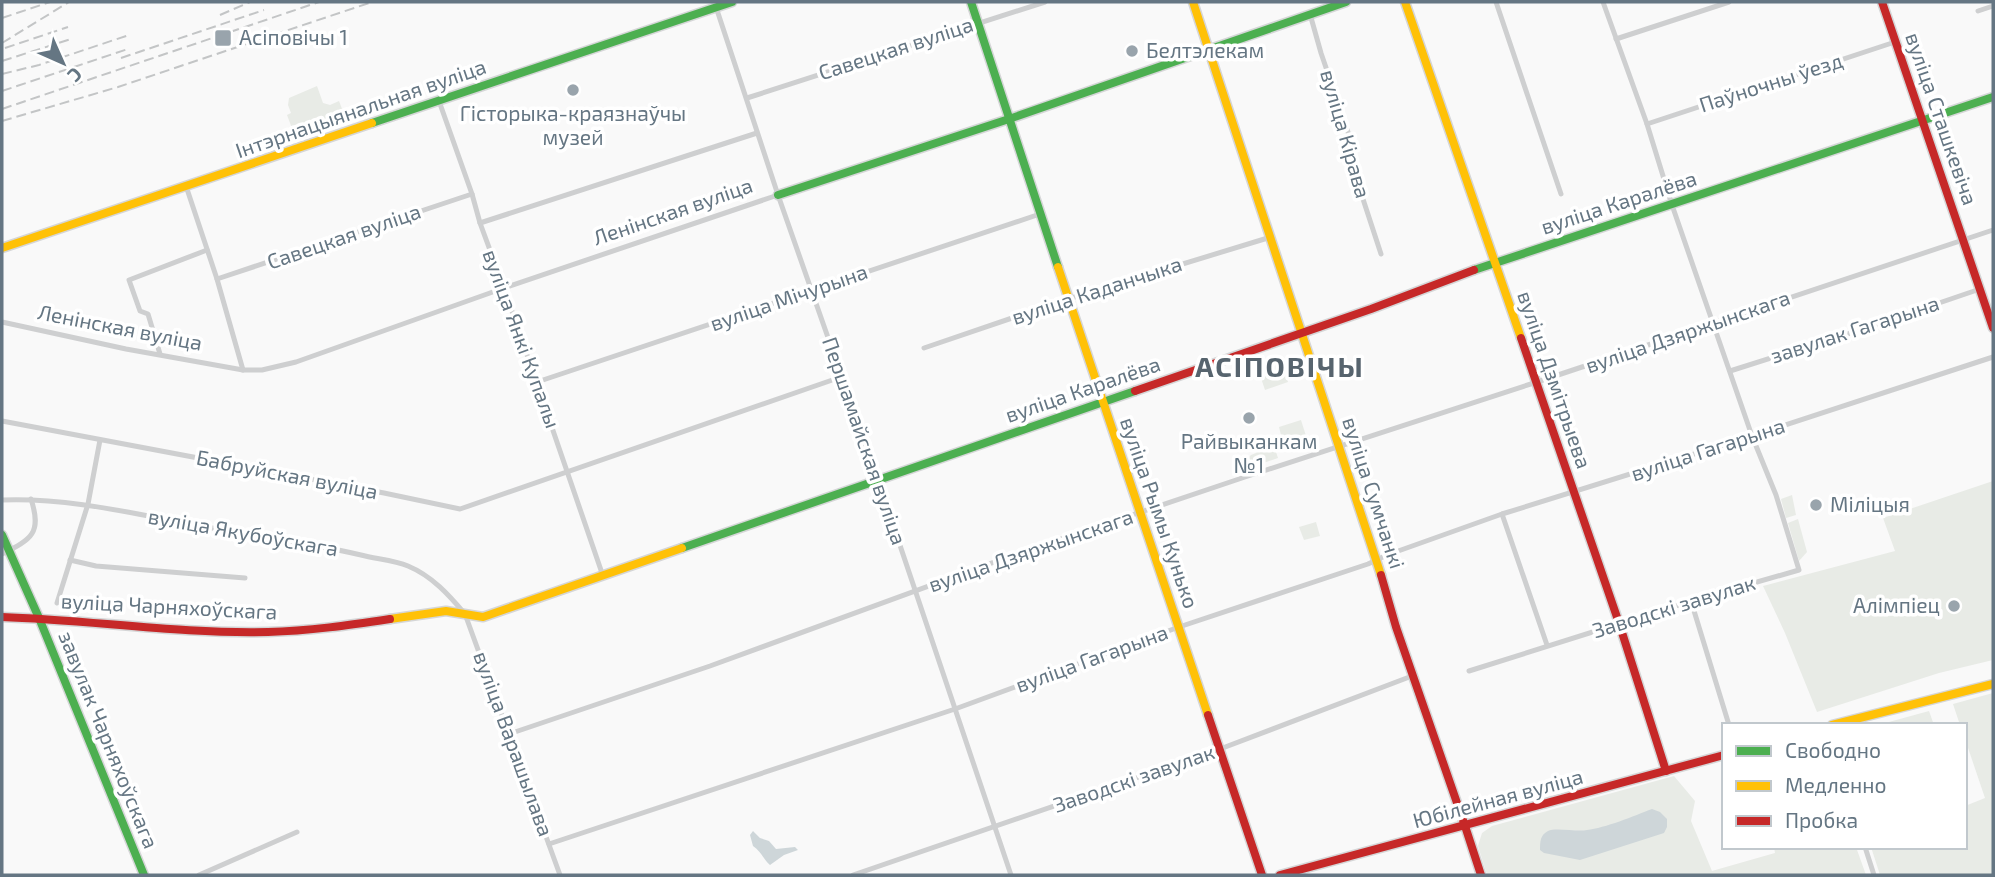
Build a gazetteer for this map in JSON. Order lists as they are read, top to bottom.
{
  "streets": {
    "street": [
      "Савецкая вуліца",
      "Паўночны ўезд",
      "Інтэрнацыянальная вуліца",
      "вуліца Сташкевіча",
      "вуліца Кірава",
      "вуліца Каралёва",
      "Ленінская вуліца",
      "вуліца Каданчыка",
      "вуліца Мічурына",
      "завулак Гагарына",
      "вуліца Дзяржынскага",
      "вуліца Янкі Купалы",
      "вуліца Дзмітрыева",
      "Першамайская вуліца",
      "вуліца Гагарына",
      "Бабруйская вуліца",
      "вуліца Сумчанкі",
      "вуліца Рымы Кунько",
      "вуліца Якубоўскага",
      "вуліца Чарняхоўскага",
      "Заводскі завулак",
      "завулак Чарняхоўскага",
      "вуліца Варашылава",
      "Юбілейная вуліца"
    ]
  },
  "crossings": [
    ["Савецкая вуліца", "вуліца Янкі Купалы"],
    ["Савецкая вуліца", "Першамайская вуліца"],
    ["Савецкая вуліца", "вуліца Рымы Кунько"],
    ["Паўночны ўезд", "вуліца Сташкевіча"],
    ["Інтэрнацыянальная вуліца", "вуліца Янкі Купалы"],
    ["Інтэрнацыянальная вуліца", "Першамайская вуліца"],
    ["вуліца Сташкевіча", "вуліца Каралёва"],
    ["вуліца Сташкевіча", "завулак Гагарына"],
    ["вуліца Сташкевіча", "вуліца Дзяржынскага"],
    ["вуліца Кірава", "Ленінская вуліца"],
    ["вуліца Каралёва", "вуліца Янкі Купалы"],
    ["вуліца Каралёва", "вуліца Дзмітрыева"],
    ["вуліца Каралёва", "Першамайская вуліца"],
    ["вуліца Каралёва", "вуліца Сумчанкі"],
    ["вуліца Каралёва", "вуліца Рымы Кунько"],
    ["вуліца Каралёва", "вуліца Якубоўскага"],
    ["вуліца Каралёва", "вуліца Чарняхоўскага"],
    ["вуліца Каралёва", "вуліца Варашылава"],
    ["Ленінская вуліца", "вуліца Янкі Купалы"],
    ["Ленінская вуліца", "Першамайская вуліца"],
    ["Ленінская вуліца", "вуліца Сумчанкі"],
    ["Ленінская вуліца", "вуліца Рымы Кунько"],
    ["вуліца Каданчыка", "вуліца Сумчанкі"],
    ["вуліца Каданчыка", "вуліца Рымы Кунько"],
    ["вуліца Мічурына", "вуліца Янкі Купалы"],
    ["вуліца Мічурына", "Першамайская вуліца"],
    ["вуліца Мічурына", "вуліца Рымы Кунько"],
    ["вуліца Дзяржынскага", "вуліца Дзмітрыева"],
    ["вуліца Дзяржынскага", "Першамайская вуліца"],
    ["вуліца Дзяржынскага", "вуліца Сумчанкі"],
    ["вуліца Дзяржынскага", "вуліца Рымы Кунько"],
    ["вуліца Дзяржынскага", "вуліца Варашылава"],
    ["вуліца Янкі Купалы", "Бабруйская вуліца"],
    ["вуліца Дзмітрыева", "вуліца Гагарына"],
    ["вуліца Дзмітрыева", "Заводскі завулак"],
    ["вуліца Дзмітрыева", "Юбілейная вуліца"],
    ["Першамайская вуліца", "вуліца Гагарына"],
    ["Першамайская вуліца", "Заводскі завулак"],
    ["вуліца Гагарына", "вуліца Сумчанкі"],
    ["вуліца Гагарына", "вуліца Рымы Кунько"],
    ["вуліца Гагарына", "Заводскі завулак"],
    ["вуліца Гагарына", "вуліца Варашылава"],
    ["вуліца Сумчанкі", "Заводскі завулак"],
    ["вуліца Сумчанкі", "Юбілейная вуліца"],
    ["вуліца Рымы Кунько", "Заводскі завулак"],
    ["вуліца Якубоўскага", "вуліца Варашылава"],
    ["вуліца Чарняхоўскага", "завулак Чарняхоўскага"]
  ],
  "districts": ["АСІПОВІЧЫ"],
  "places": {
    "transit": ["Асіповічы 1"],
    "other": [
      "Белтэлекам",
      "Гісторыка-краязнаўчы музей",
      "Райвыканкам №1",
      "Міліцыя",
      "Алімпіец"
    ]
  },
  "legend": ["Свободно", "Медленно", "Пробка"],
  "north": "bottom right"
}
